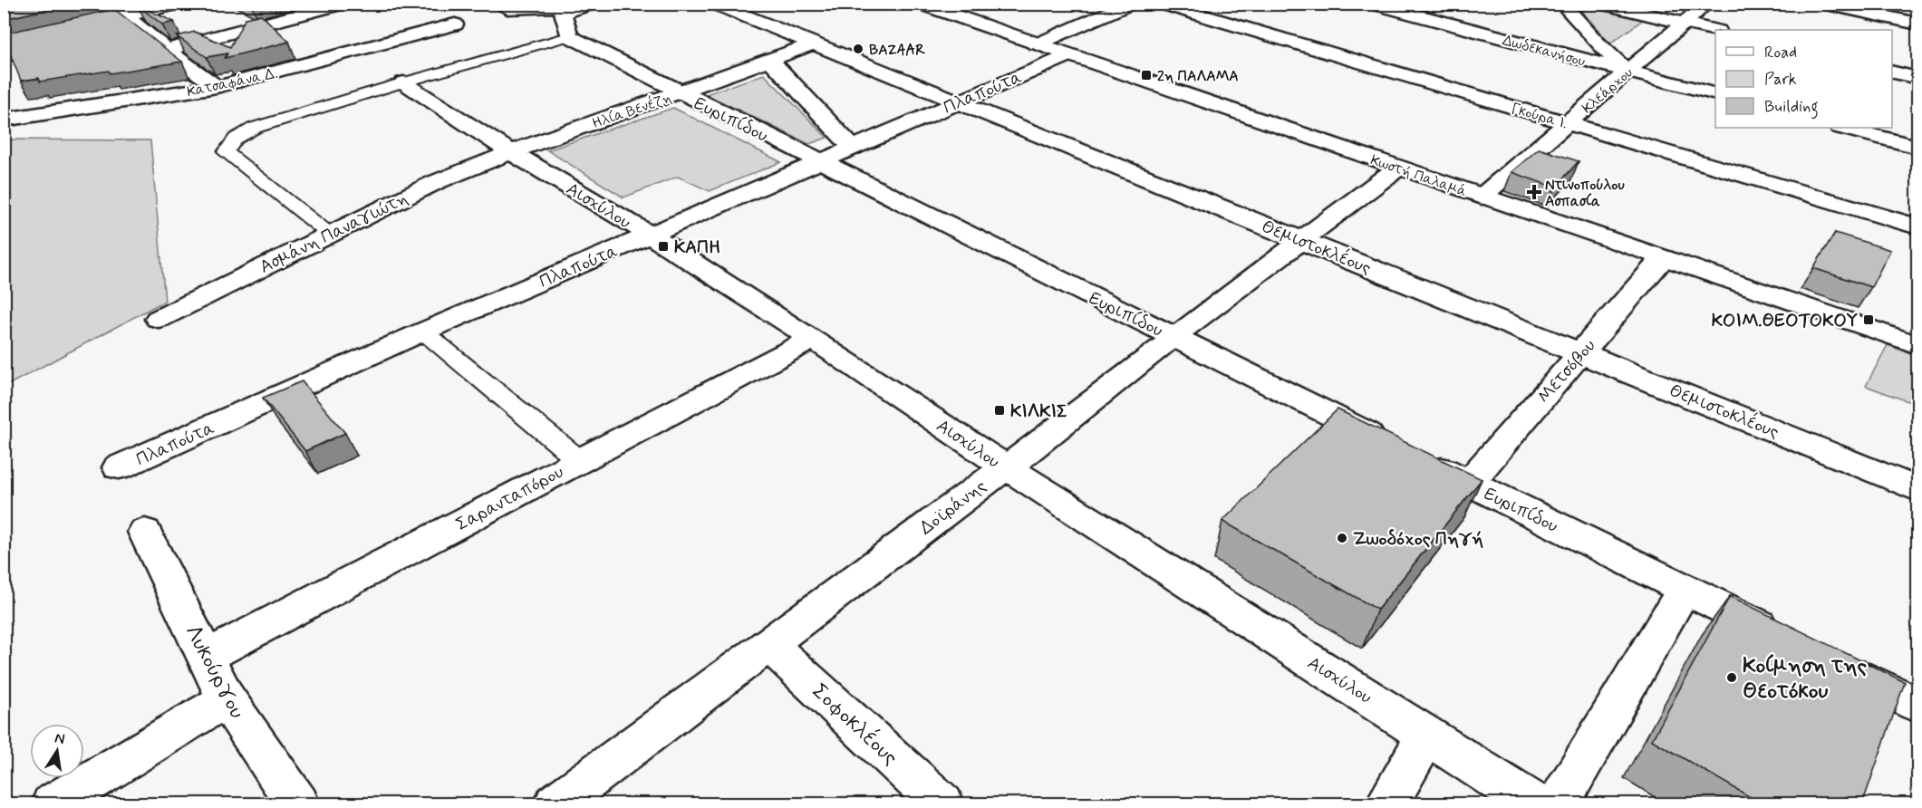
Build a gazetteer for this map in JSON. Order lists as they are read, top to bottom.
{
  "streets": {
    "street": [
      "Δωδεκανήσου",
      "Κατσαφάνα Δ.",
      "Κλεάρχου",
      "Πλαπούτα",
      "Ηλία Βενέζη",
      "Γκούρα Ι.",
      "Ευριπίδου",
      "Κωστή Παλαμά",
      "Αισχύλου",
      "Ασμάνη Παναγιώτη",
      "Θεμιστοκλέους",
      "Μετσόβου",
      "Σαρανταπόρου",
      "Δοϊράνης",
      "Λυκούργου",
      "Σοφοκλέους"
    ]
  },
  "crossings": [
    ["Δωδεκανήσου", "Κλεάρχου"],
    ["Κλεάρχου", "Γκούρα Ι."],
    ["Κλεάρχου", "Κωστή Παλαμά"],
    ["Πλαπούτα", "Ευριπίδου"],
    ["Πλαπούτα", "Κωστή Παλαμά"],
    ["Πλαπούτα", "Αισχύλου"],
    ["Πλαπούτα", "Θεμιστοκλέους"],
    ["Ηλία Βενέζη", "Ευριπίδου"],
    ["Ηλία Βενέζη", "Αισχύλου"],
    ["Ηλία Βενέζη", "Ασμάνη Παναγιώτη"],
    ["Ηλία Βενέζη", "Θεμιστοκλέους"],
    ["Ευριπίδου", "Μετσόβου"],
    ["Ευριπίδου", "Δοϊράνης"],
    ["Κωστή Παλαμά", "Μετσόβου"],
    ["Κωστή Παλαμά", "Δοϊράνης"],
    ["Αισχύλου", "Ασμάνη Παναγιώτη"],
    ["Αισχύλου", "Σαρανταπόρου"],
    ["Αισχύλου", "Δοϊράνης"],
    ["Θεμιστοκλέους", "Μετσόβου"],
    ["Θεμιστοκλέους", "Δοϊράνης"],
    ["Σαρανταπόρου", "Λυκούργου"],
    ["Δοϊράνης", "Σοφοκλέους"]
  ],
  "places": {
    "other": ["BAZAAR", "Ζωοδόχος Πηγή", "Κοίμηση της Θεοτόκου"],
    "transit": [
      "2η ΠΑΛΑΜΑ",
      "ΚΑΠΗ",
      "ΚΟΙΜ.ΘΕΟΤΟΚΟΥ",
      "ΚΙΛΚΙΣ"
    ],
    "health": ["Ντινοπούλου Ασπασία"]
  },
  "legend": ["Road", "Park", "Building"],
  "north": "top"
}
